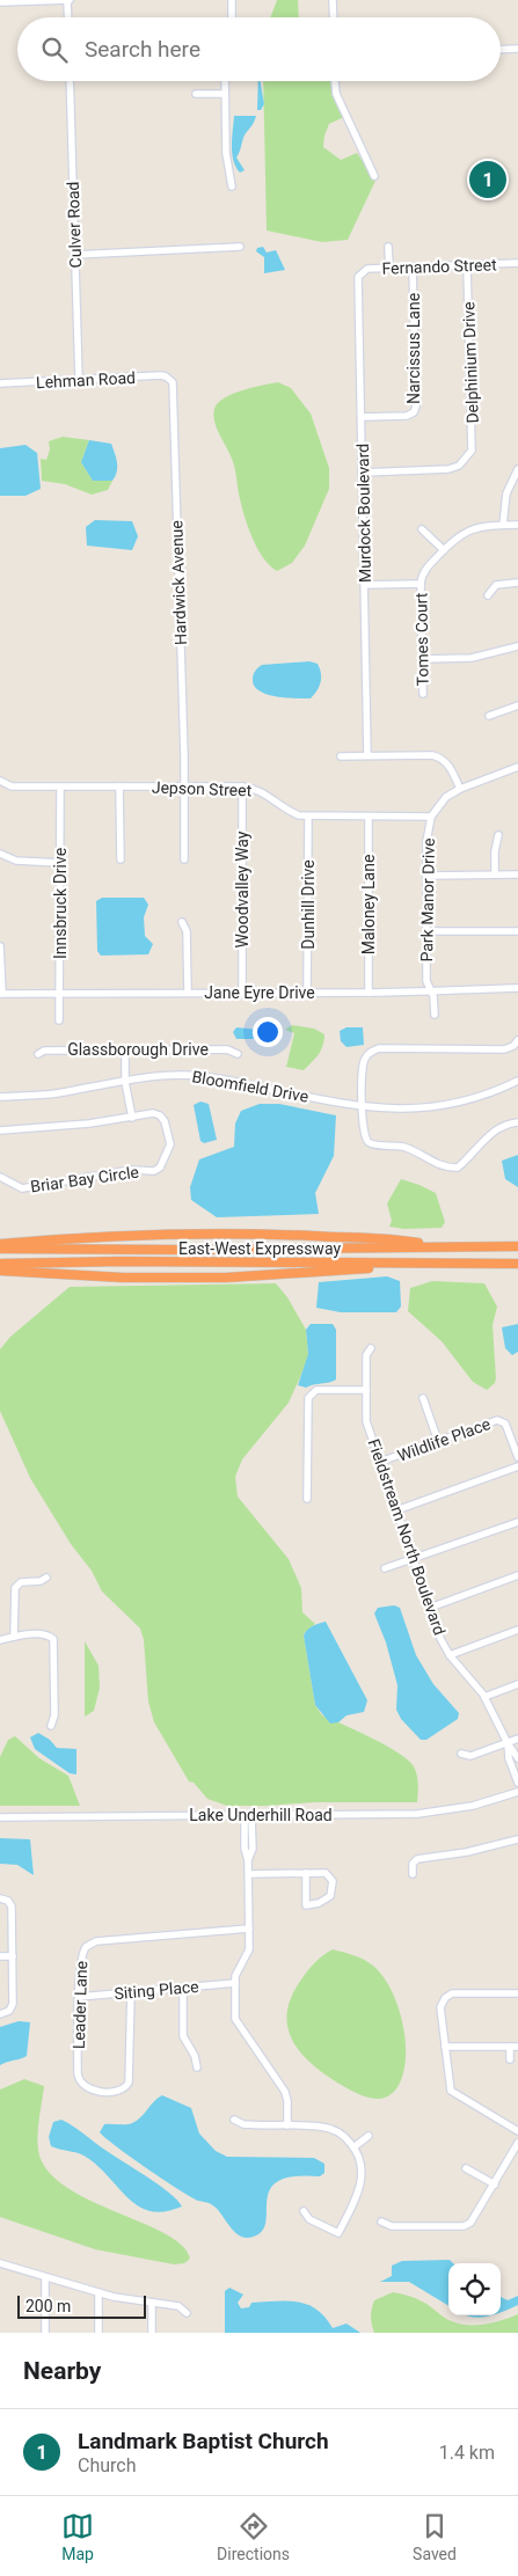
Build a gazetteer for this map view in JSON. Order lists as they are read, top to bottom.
{
  "streets": {
    "highway": ["East-West Expressway"],
    "street": [
      "Culver Road",
      "Fernando Street",
      "Narcissus Lane",
      "Delphinium Drive",
      "Lehman Road",
      "Murdock Boulevard",
      "Hardwick Avenue",
      "Tomes Court",
      "Jepson Street",
      "Woodvalley Way",
      "Park Manor Drive",
      "Innsbruck Drive",
      "Dunhill Drive",
      "Maloney Lane",
      "Jane Eyre Drive",
      "Glassborough Drive",
      "Bloomfield Drive",
      "Briar Bay Circle",
      "Wildlife Place",
      "Fieldstream North Boulevard",
      "Lake Underhill Road",
      "Siting Place",
      "Leader Lane"
    ]
  },
  "crossings": [
    ["Culver Road", "Lehman Road"],
    ["Fernando Street", "Narcissus Lane"],
    ["Fernando Street", "Delphinium Drive"],
    ["Fernando Street", "Murdock Boulevard"],
    ["Narcissus Lane", "Murdock Boulevard"],
    ["Delphinium Drive", "Murdock Boulevard"],
    ["Lehman Road", "Hardwick Avenue"],
    ["Hardwick Avenue", "Jepson Street"],
    ["Jepson Street", "Woodvalley Way"],
    ["Jepson Street", "Park Manor Drive"],
    ["Jepson Street", "Innsbruck Drive"],
    ["Jepson Street", "Dunhill Drive"],
    ["Jepson Street", "Maloney Lane"],
    ["Woodvalley Way", "Jane Eyre Drive"],
    ["Park Manor Drive", "Jane Eyre Drive"],
    ["Innsbruck Drive", "Jane Eyre Drive"],
    ["Dunhill Drive", "Jane Eyre Drive"],
    ["Maloney Lane", "Jane Eyre Drive"],
    ["Wildlife Place", "Fieldstream North Boulevard"],
    ["Siting Place", "Leader Lane"]
  ],
  "scale_bar": "200 m",
  "page": {
    "search": "Search here",
    "pins": "1",
    "scale": "200 m",
    "heading": "Nearby",
    "list": [
      {
        "mark": "1",
        "name": "Landmark Baptist Church",
        "note": "Church",
        "value": "1.4 km"
      }
    ],
    "nav": ["Map", "Directions", "Saved"]
  }
}
